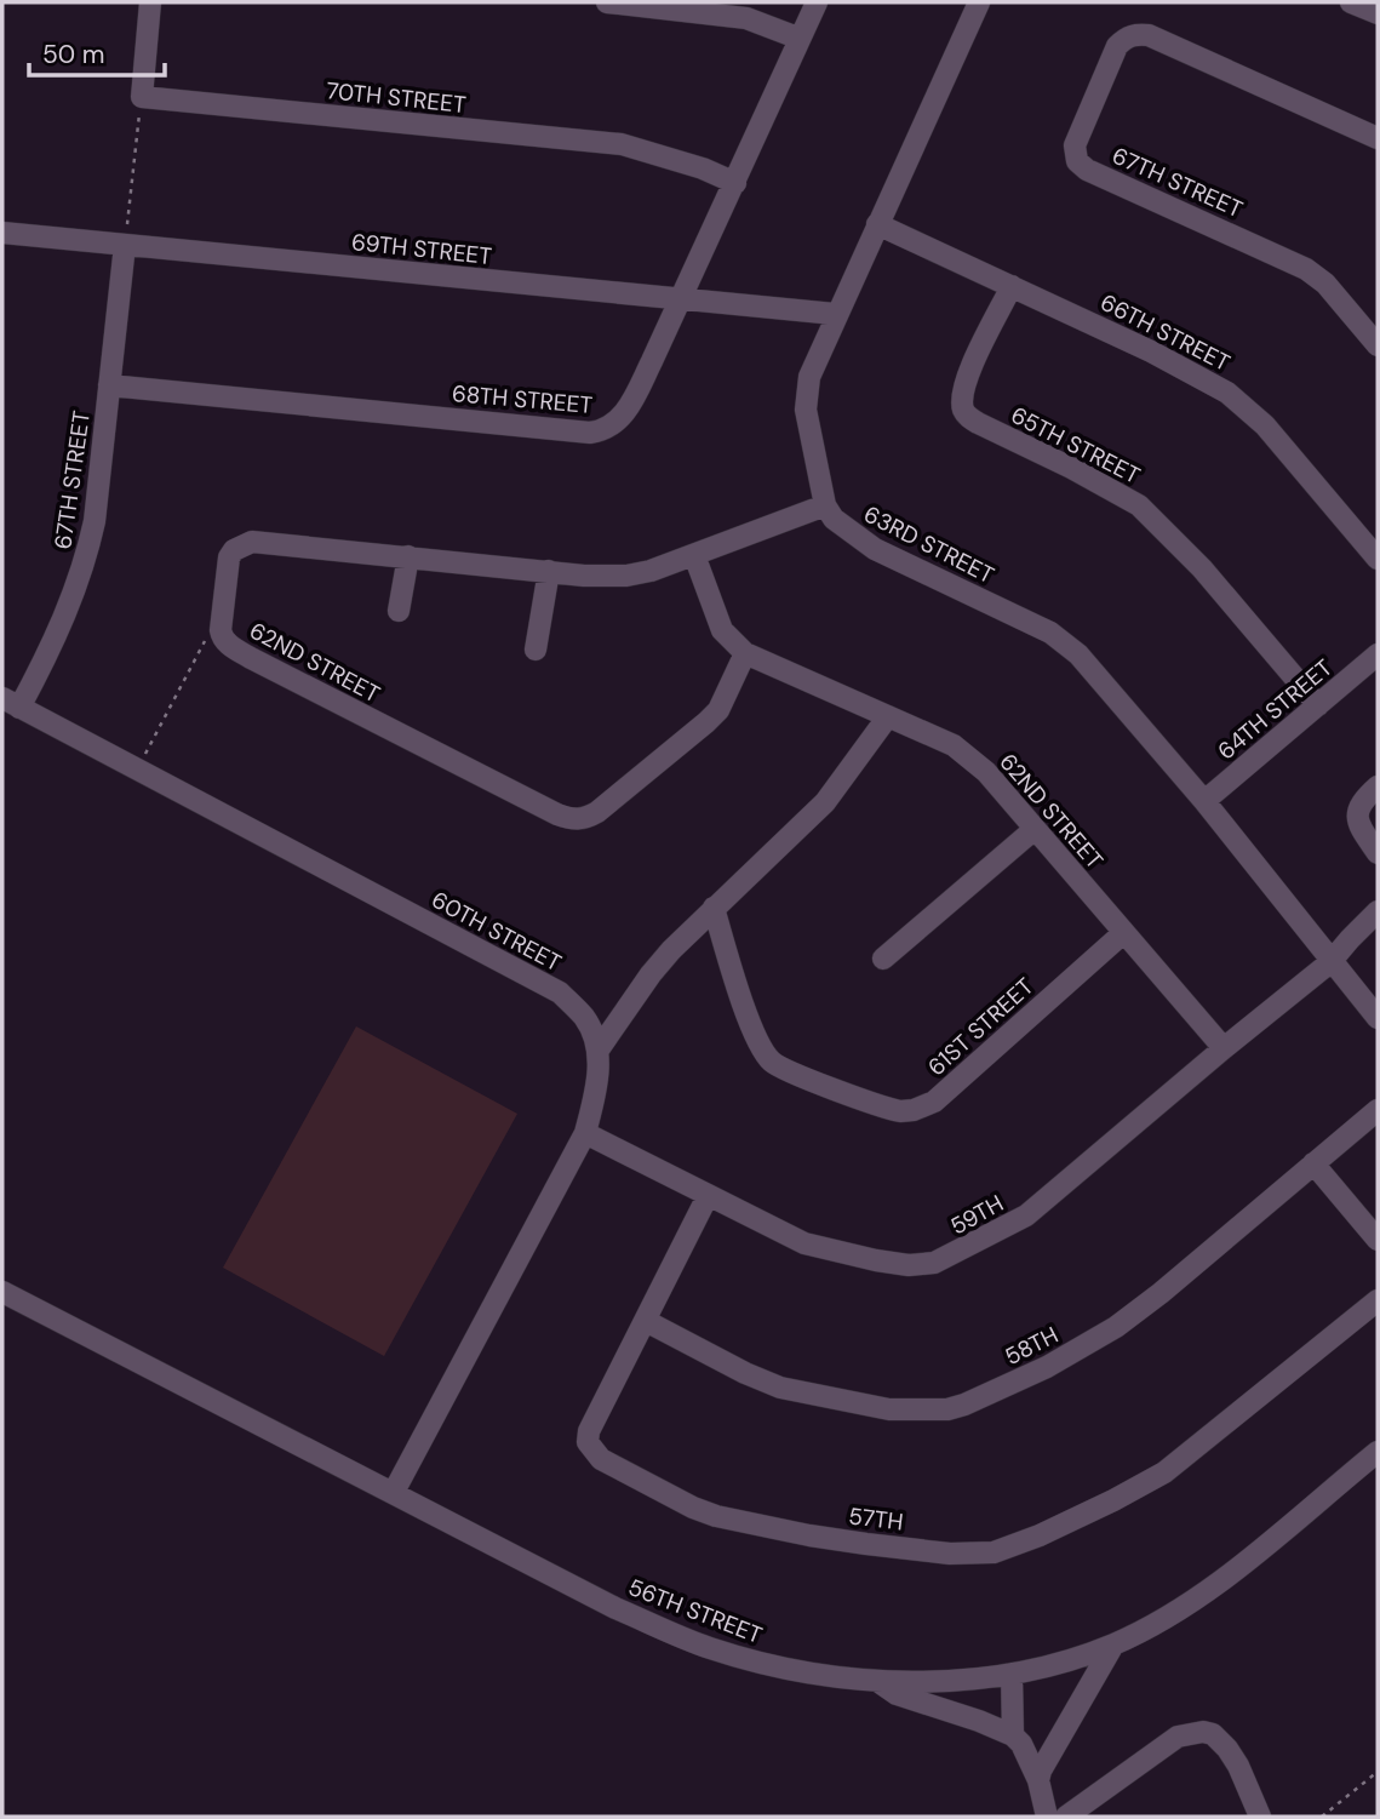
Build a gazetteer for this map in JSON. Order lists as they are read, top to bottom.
{
  "streets": {
    "street": [
      "70TH STREET",
      "67TH STREET",
      "69TH STREET",
      "66TH STREET",
      "68TH STREET",
      "65TH STREET",
      "63RD STREET",
      "62ND STREET",
      "64TH STREET",
      "60TH STREET",
      "61ST STREET",
      "59TH",
      "58TH",
      "57TH",
      "56TH STREET"
    ]
  },
  "crossings": [
    ["70TH STREET", "68TH STREET"],
    ["67TH STREET", "69TH STREET"],
    ["67TH STREET", "68TH STREET"],
    ["67TH STREET", "60TH STREET"],
    ["69TH STREET", "68TH STREET"],
    ["66TH STREET", "65TH STREET"],
    ["65TH STREET", "64TH STREET"],
    ["63RD STREET", "62ND STREET"],
    ["63RD STREET", "64TH STREET"],
    ["63RD STREET", "59TH"],
    ["62ND STREET", "61ST STREET"],
    ["62ND STREET", "59TH"],
    ["59TH", "57TH"],
    ["58TH", "57TH"]
  ],
  "scale_bar": "50 m"
}
